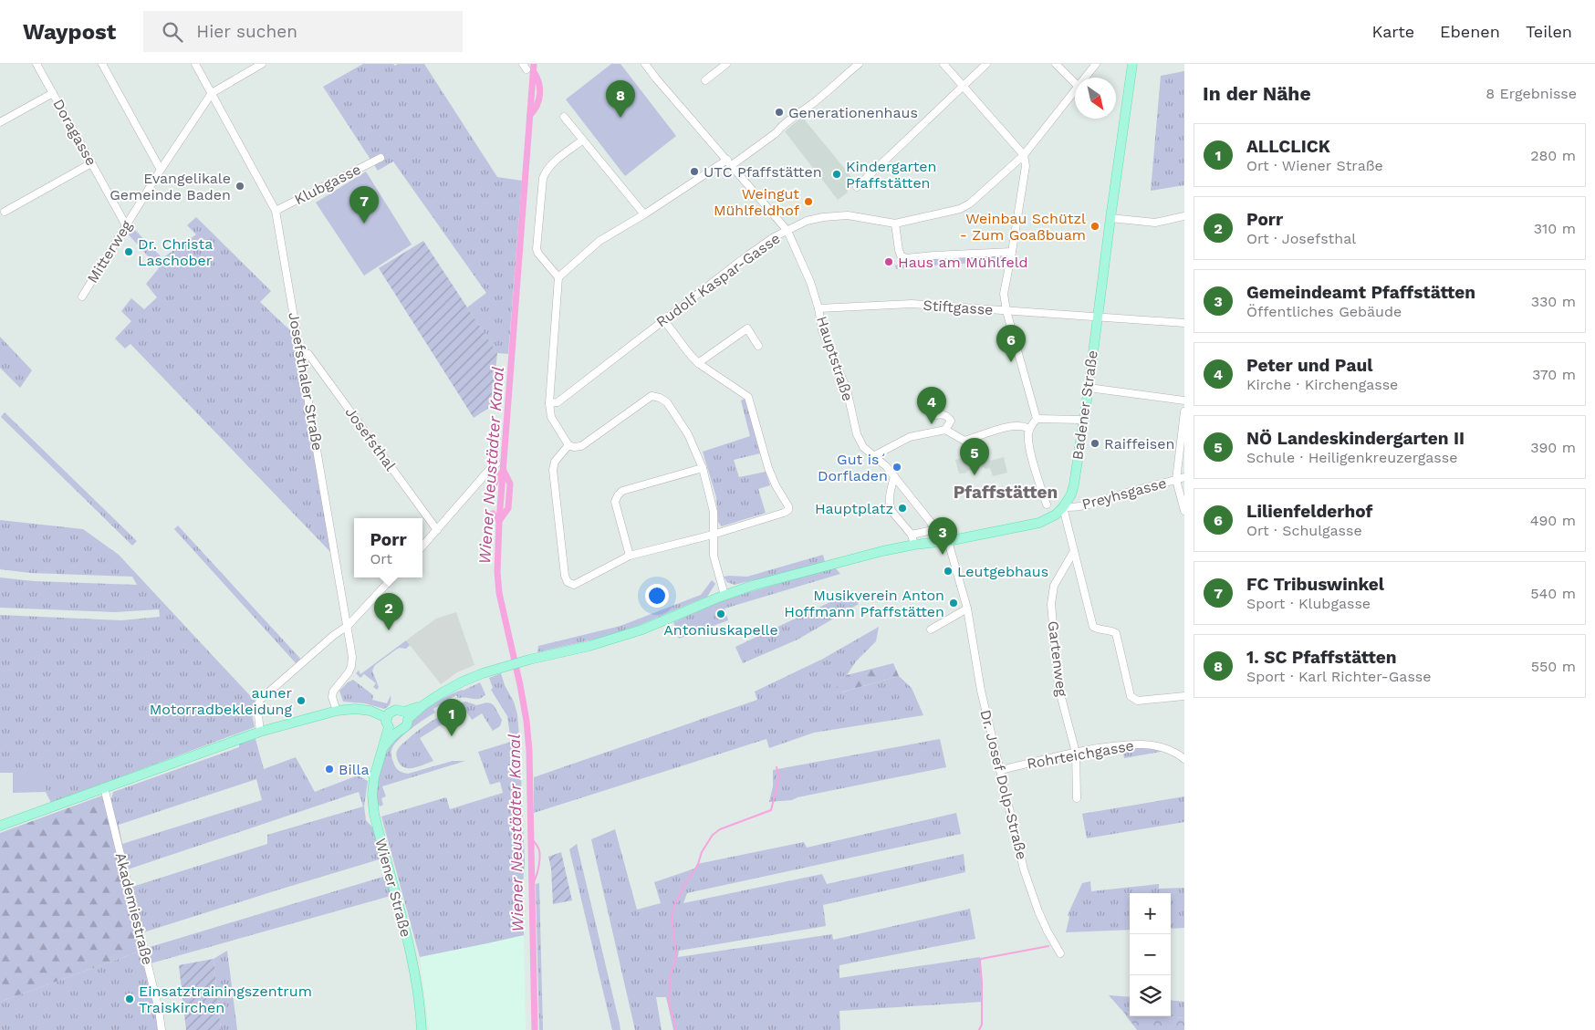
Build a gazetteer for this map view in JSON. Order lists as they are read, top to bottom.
{
  "streets": {
    "main road": ["Badener Straße", "Wiener Straße"],
    "street": [
      "Doragasse",
      "Klubgasse",
      "Mitterweg",
      "Rudolf Kaspar-Gasse",
      "Stiftgasse",
      "Hauptstraße",
      "Josefsthaler Straße",
      "Josefsthal",
      "Preyhsgasse",
      "Gartenweg",
      "Rohrteichgasse",
      "Dr. Josef Dolp-Straße",
      "Akademiestraße"
    ]
  },
  "crossings": [
    ["Doragasse", "Mitterweg"],
    ["Klubgasse", "Josefsthaler Straße"],
    ["Mitterweg", "Josefsthaler Straße"],
    ["Rudolf Kaspar-Gasse", "Hauptstraße"],
    ["Stiftgasse", "Hauptstraße"],
    ["Stiftgasse", "Badener Straße"],
    ["Josefsthaler Straße", "Josefsthal"],
    ["Badener Straße", "Preyhsgasse"],
    ["Gartenweg", "Rohrteichgasse"],
    ["Rohrteichgasse", "Dr. Josef Dolp-Straße"]
  ],
  "districts": ["Pfaffstätten"],
  "water": ["Wiener Neustädter Kanal"],
  "places": [
    "Generationenhaus",
    "UTC Pfaffstätten",
    "Kindergarten Pfaffstätten",
    "Evangelikale Gemeinde Baden",
    "Weingut Mühlfeldhof",
    "Weinbau Schützl - Zum Goaßbuam",
    "Dr. Christa Laschober",
    "Haus am Mühlfeld",
    "Raiffeisen",
    "Gut is´ Dorfladen",
    "Hauptplatz",
    "Leutgebhaus",
    "Musikverein Anton Hoffmann Pfaffstätten",
    "Antoniuskapelle",
    "auner Motorradbekleidung",
    "Billa",
    "Einsatztrainingszentrum Traiskirchen"
  ],
  "north": "bottom right",
  "page": {
    "header": "Waypost",
    "search": "Hier suchen",
    "nav": ["Karte", "Ebenen", "Teilen"],
    "heading": ["In der Nähe", "8 Ergebnisse"],
    "pins": [
      "8",
      "7",
      "6",
      "4",
      "5",
      "3",
      "2",
      "1"
    ],
    "list": [
      {
        "mark": "1",
        "name": "ALLCLICK",
        "note": "Ort · Wiener Straße",
        "value": "280 m"
      },
      {
        "mark": "2",
        "name": "Porr",
        "note": "Ort · Josefsthal",
        "value": "310 m"
      },
      {
        "mark": "3",
        "name": "Gemeindeamt Pfaffstätten",
        "note": "Öffentliches Gebäude",
        "value": "330 m"
      },
      {
        "mark": "4",
        "name": "Peter und Paul",
        "note": "Kirche · Kirchengasse",
        "value": "370 m"
      },
      {
        "mark": "5",
        "name": "NÖ Landeskindergarten II",
        "note": "Schule · Heiligenkreuzergasse",
        "value": "390 m"
      },
      {
        "mark": "6",
        "name": "Lilienfelderhof",
        "note": "Ort · Schulgasse",
        "value": "490 m"
      },
      {
        "mark": "7",
        "name": "FC Tribuswinkel",
        "note": "Sport · Klubgasse",
        "value": "540 m"
      },
      {
        "mark": "8",
        "name": "1. SC Pfaffstätten",
        "note": "Sport · Karl Richter-Gasse",
        "value": "550 m"
      }
    ],
    "popup": ["Porr", "Ort"],
    "map_buttons": ["+", "−"]
  }
}
